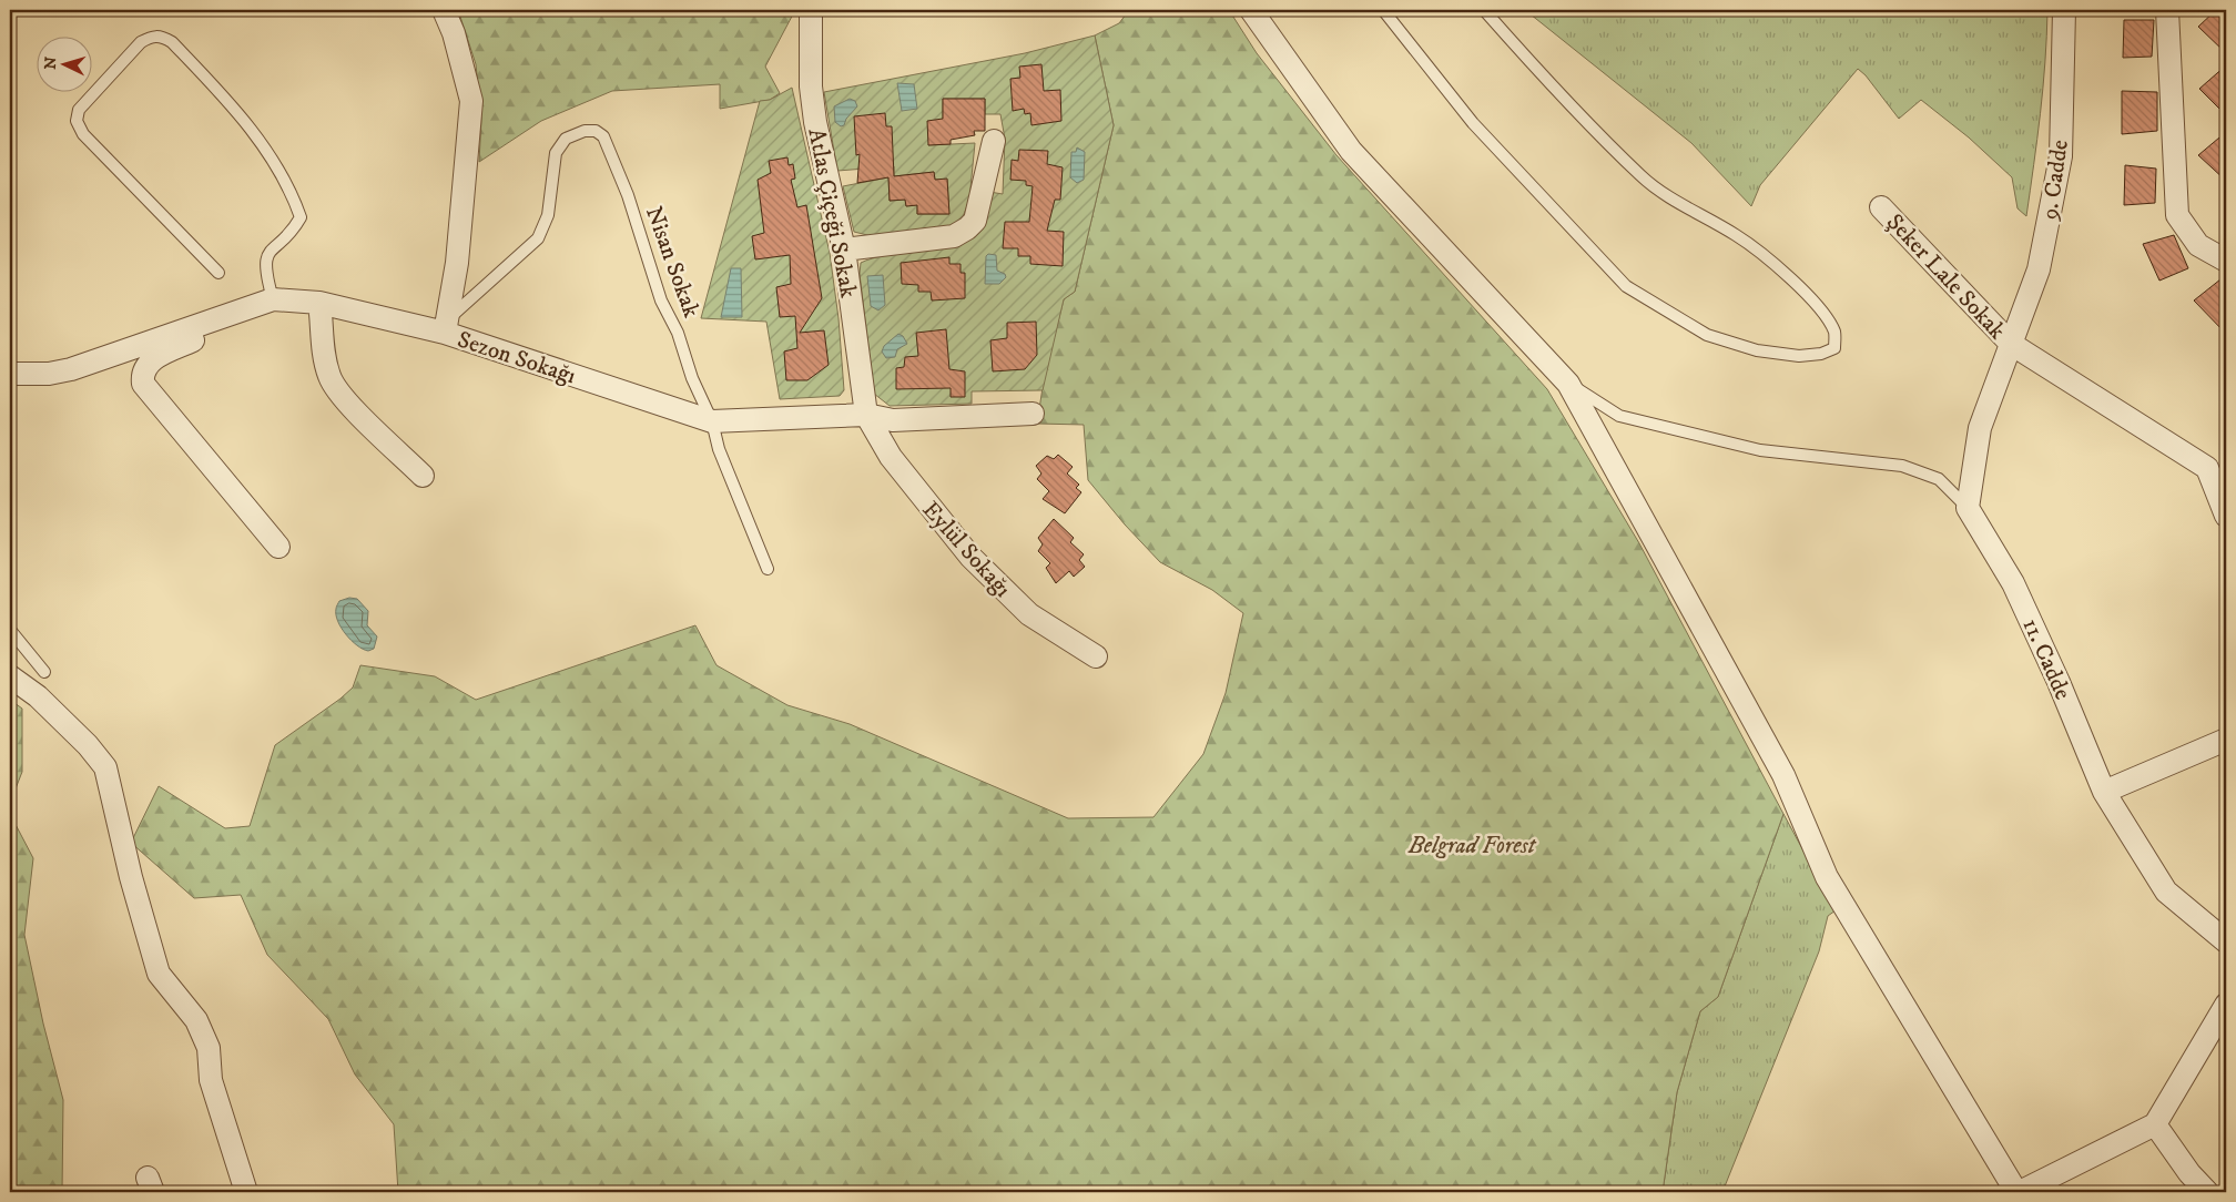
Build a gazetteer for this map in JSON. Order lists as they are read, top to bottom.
{
  "streets": {
    "street": [
      "9. Cadde",
      "Atlas Çiçeği Sokak",
      "Şeker Lale Sokak",
      "Sezon Sokağı",
      "Eylül Sokağı",
      "11. Cadde"
    ],
    "lane": ["Nisan Sokak"]
  },
  "crossings": [
    ["9. Cadde", "Şeker Lale Sokak"],
    ["Atlas Çiçeği Sokak", "Sezon Sokağı"],
    ["Atlas Çiçeği Sokak", "Eylül Sokağı"],
    ["Nisan Sokak", "Sezon Sokağı"],
    ["Sezon Sokağı", "Eylül Sokağı"]
  ],
  "parks": ["Belgrad Forest"],
  "north": "left"
}
